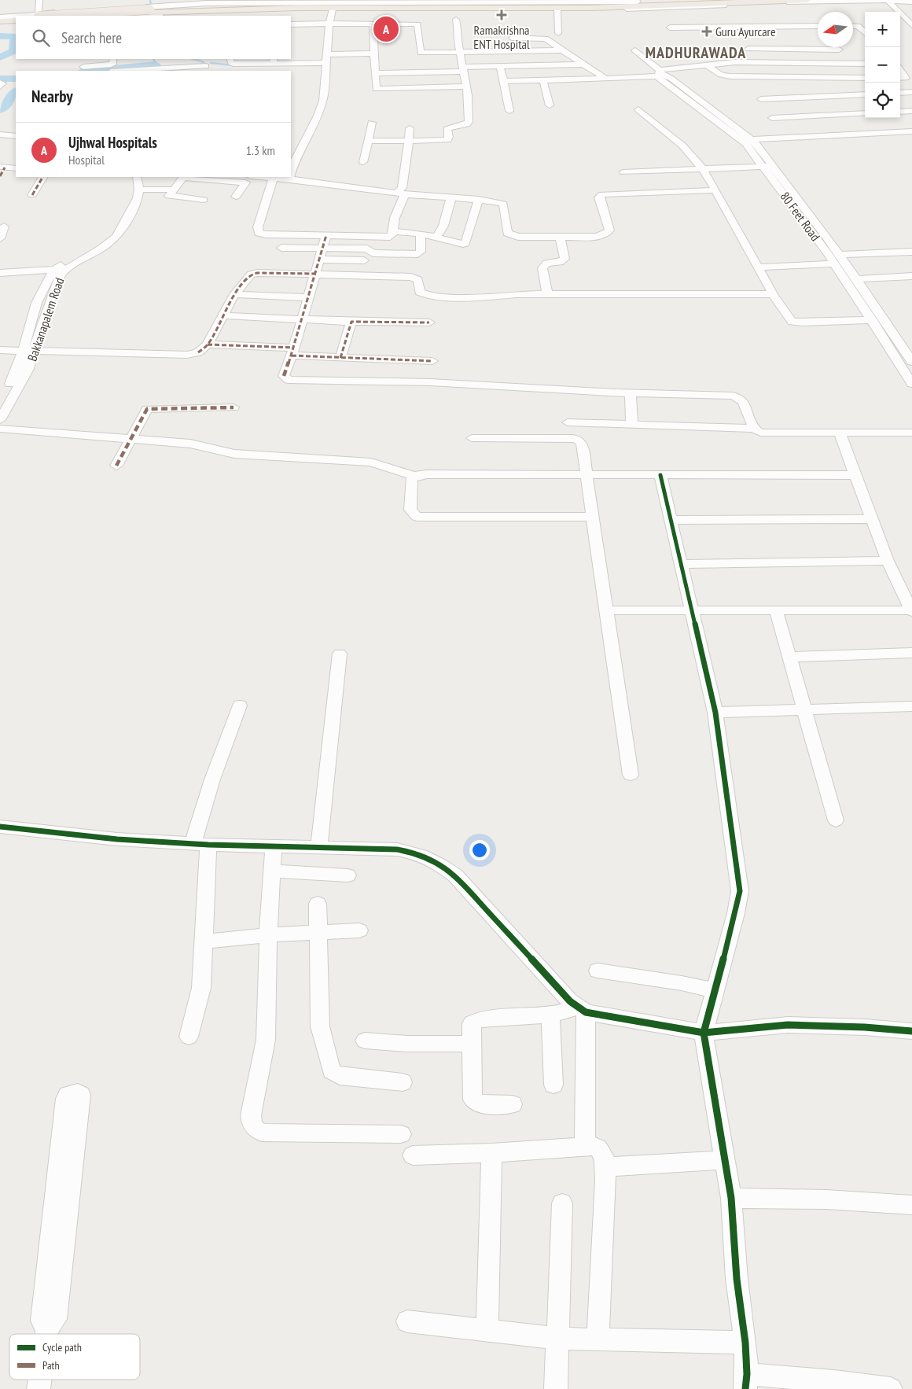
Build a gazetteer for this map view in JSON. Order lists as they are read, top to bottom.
{
  "streets": {
    "street": ["Bakkanapalem Road"]
  },
  "districts": ["MADHURAWADA"],
  "places": {
    "health": ["Ramakrishna ENT Hospital", "Guru Ayurcare"]
  },
  "legend": ["Cycle path", "Path"],
  "north": "left",
  "page": {
    "map_buttons": ["+", "−"],
    "pins": "A",
    "search": "Search here",
    "heading": "Nearby",
    "list": [
      {
        "mark": "A",
        "name": "Ujhwal Hospitals",
        "note": "Hospital",
        "value": "1.3 km"
      }
    ]
  }
}
